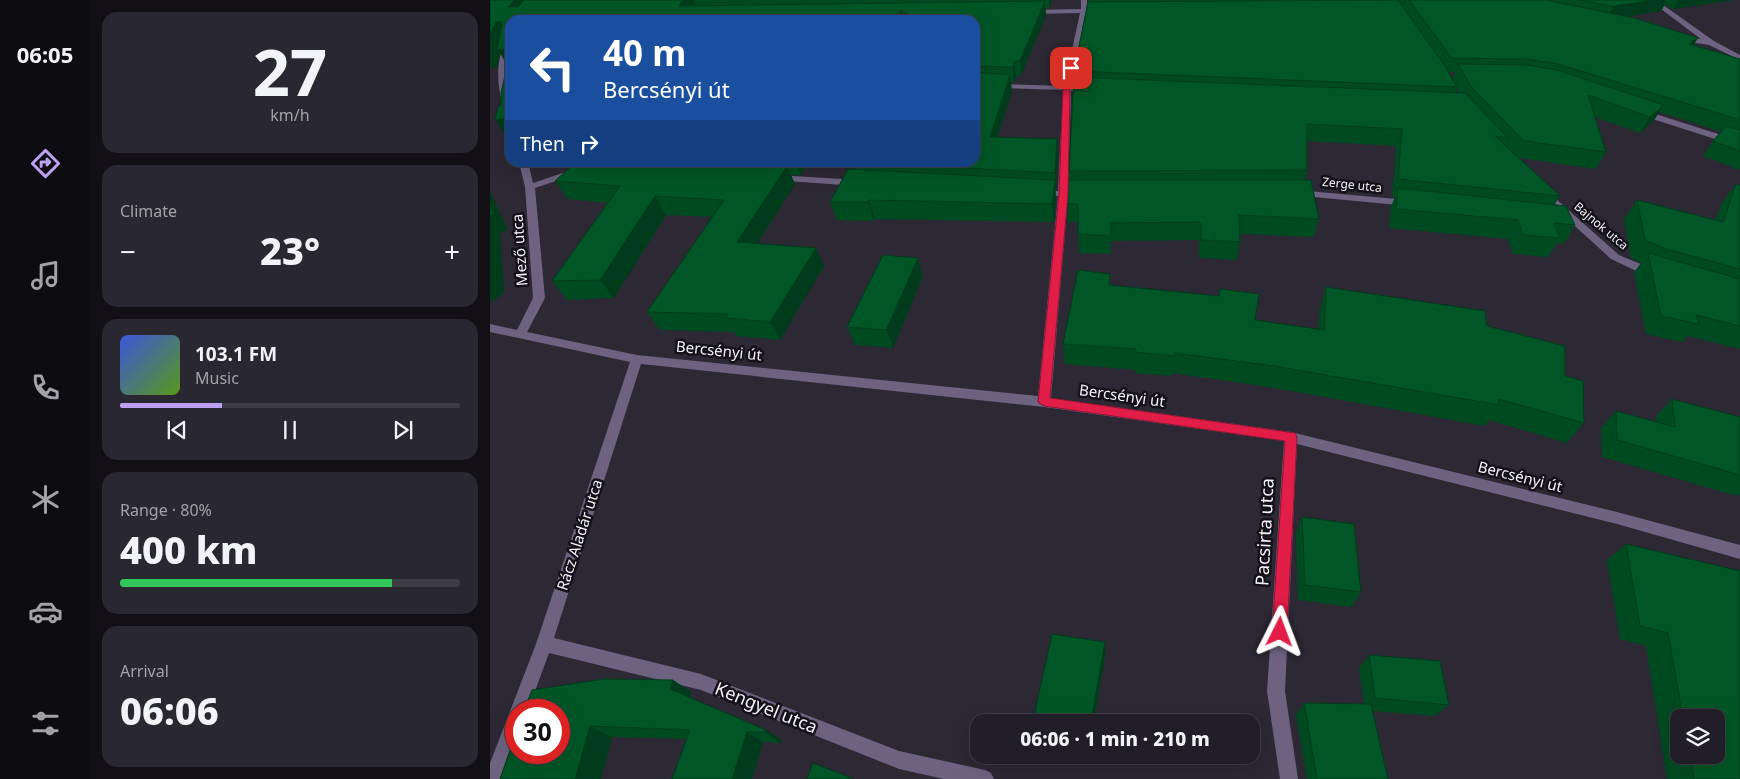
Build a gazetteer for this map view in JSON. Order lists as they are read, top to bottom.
{
  "streets": {
    "street": [
      "Zerge utca",
      "Bajnok utca",
      "Mező utca",
      "Bercsényi út",
      "Pacsirta utca",
      "Rácz Aladár utca",
      "Kengyel utca"
    ]
  },
  "crossings": [
    ["Mező utca", "Bercsényi út"],
    ["Bercsényi út", "Pacsirta utca"],
    ["Bercsényi út", "Rácz Aladár utca"],
    ["Rácz Aladár utca", "Kengyel utca"]
  ],
  "page": {
    "tabs": "06:05",
    "tile": [
      ["27", "km/h"],
      "Climate",
      ["Range · 80%", "400 km"],
      ["Arrival", "06:06"]
    ],
    "turn": ["40 m", "Bercsényi út"],
    "then": "Then",
    "heat": ["−", "23°", "+"],
    "song": ["103.1 FM", "Music"],
    "limit": "30",
    "trip": "06:06 · 1 min · 210 m"
  }
}
